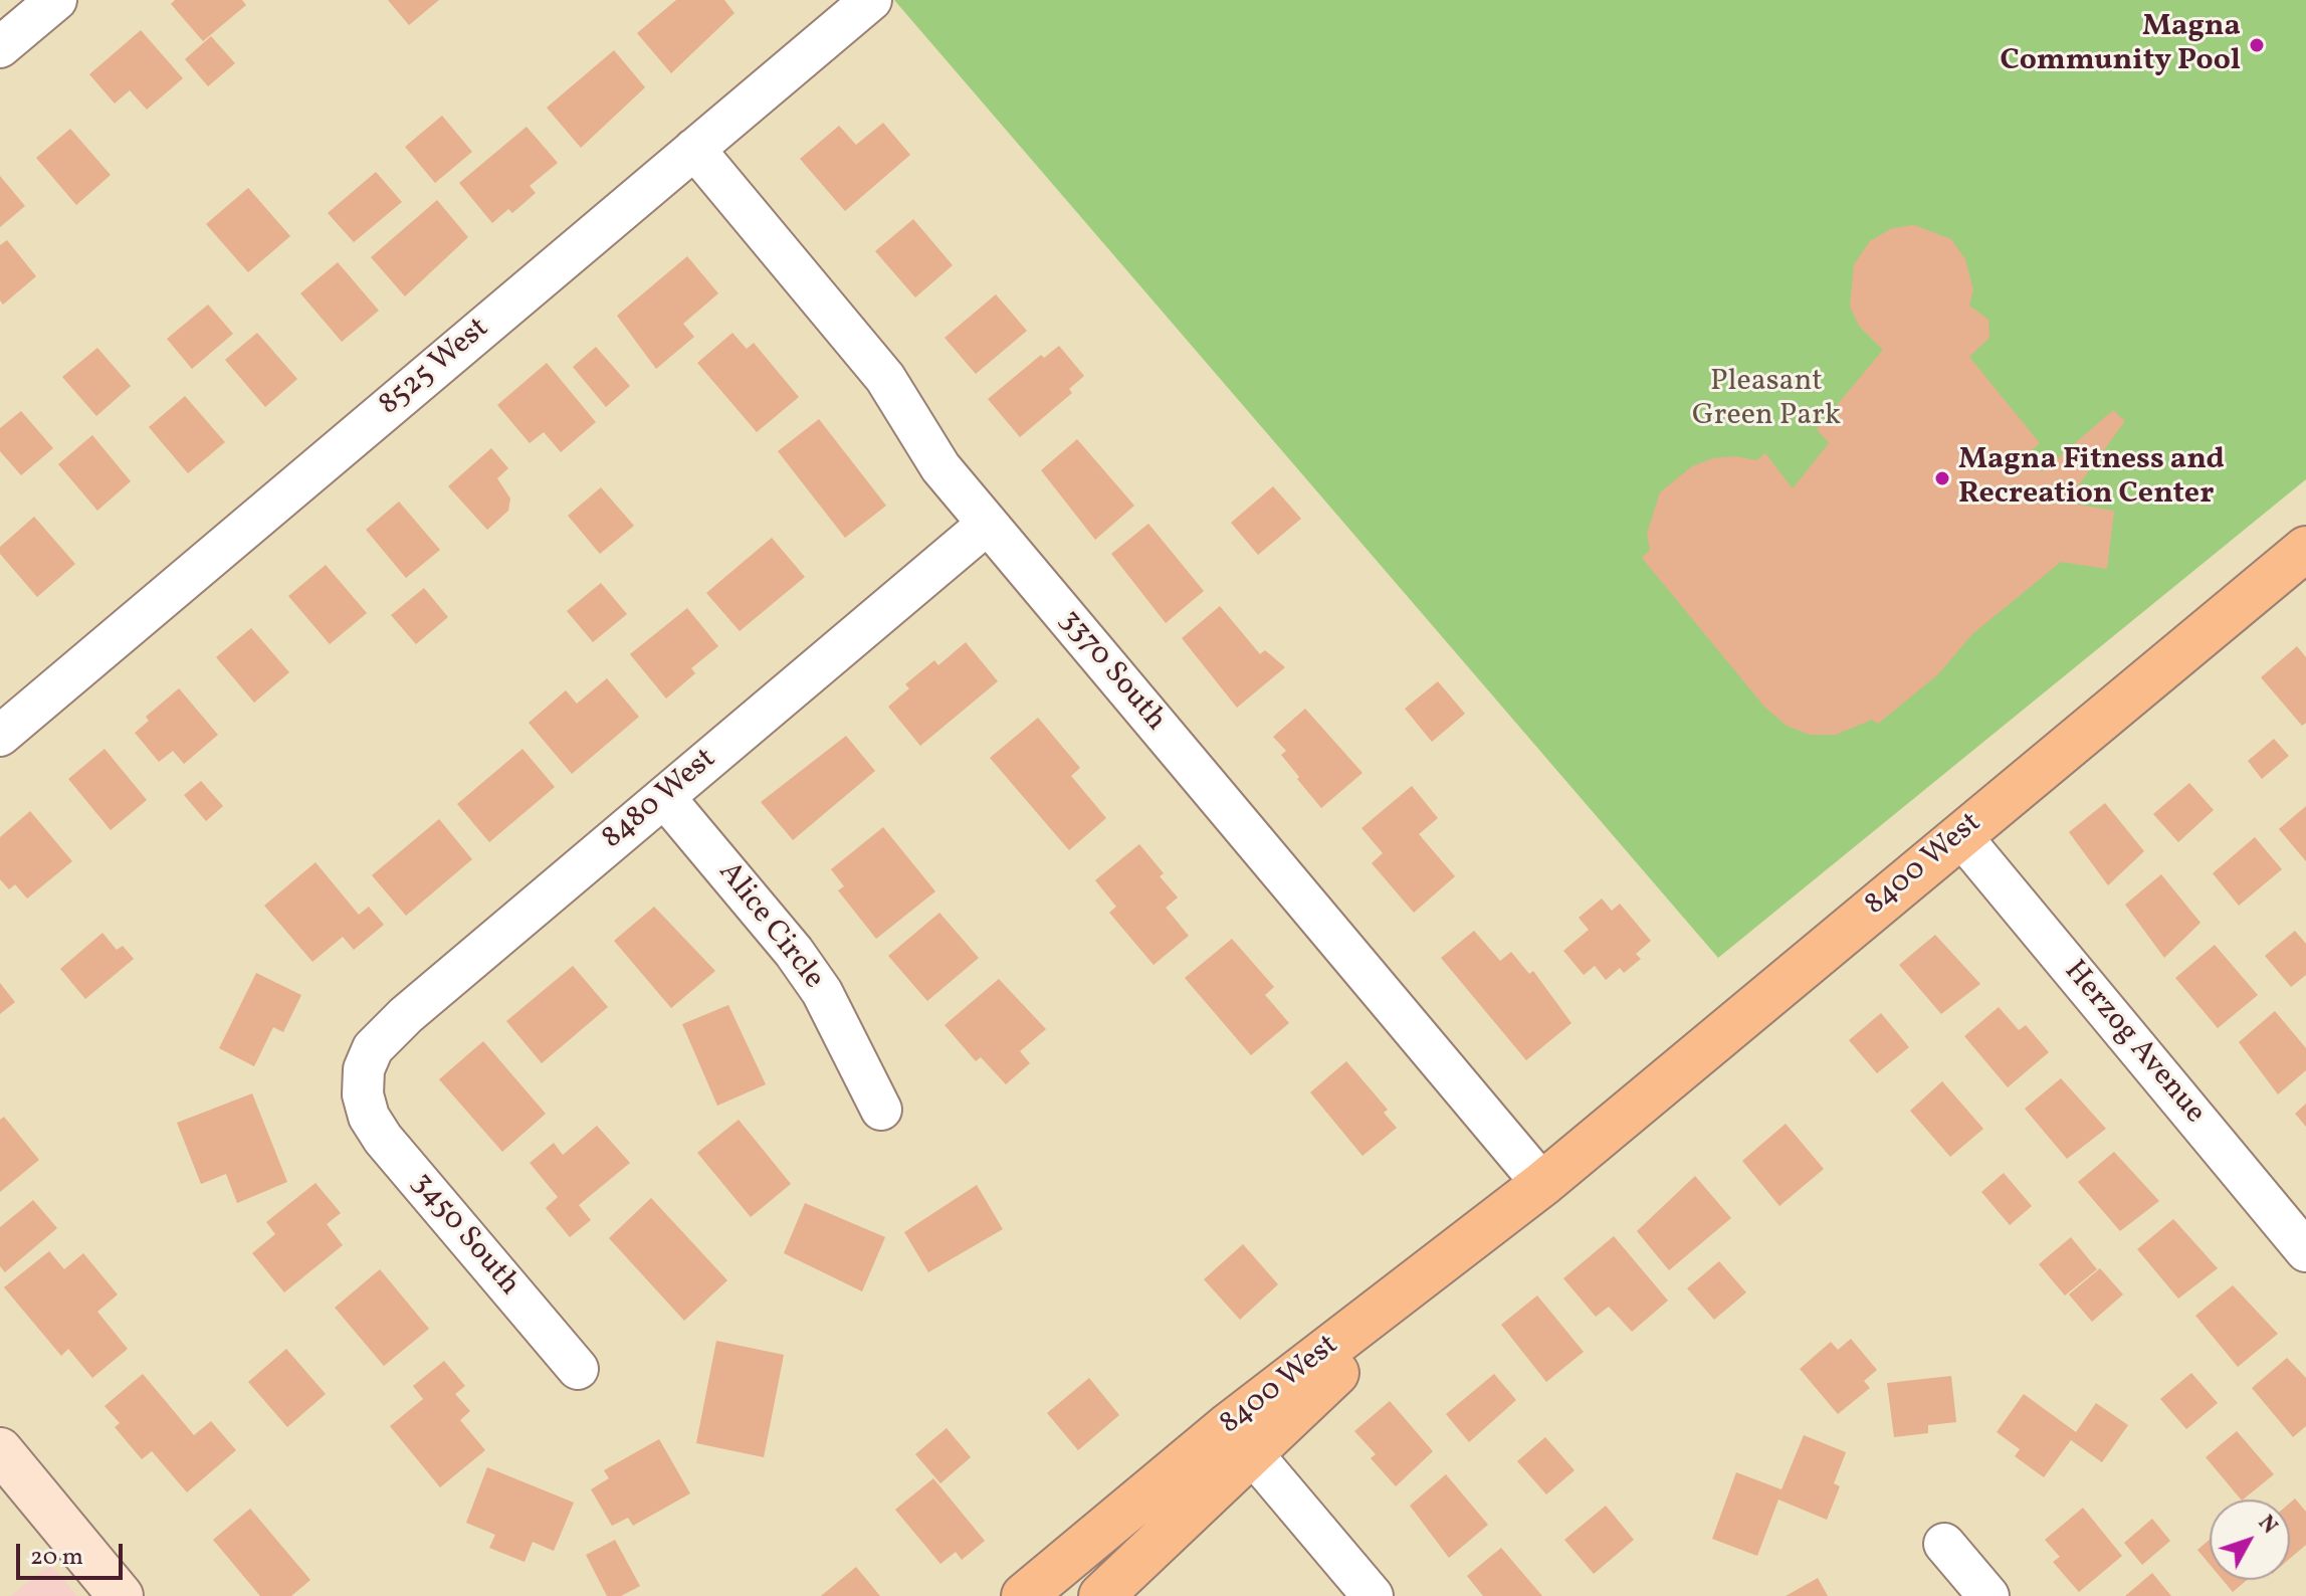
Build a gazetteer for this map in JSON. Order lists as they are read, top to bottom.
{
  "streets": {
    "main road": ["8400 West"],
    "street": [
      "8525 West",
      "3370 South",
      "8480 West",
      "Alice Circle",
      "Herzog Avenue",
      "3450 South"
    ]
  },
  "crossings": [
    ["8525 West", "3370 South"],
    ["3370 South", "8480 West"],
    ["3370 South", "8400 West"],
    ["8480 West", "Alice Circle"],
    ["8480 West", "3450 South"],
    ["8400 West", "Herzog Avenue"]
  ],
  "parks": ["Pleasant Green Park"],
  "places": ["Magna Community Pool", "Magna Fitness and Recreation Center"],
  "scale_bar": "20 m",
  "north": "top right"
}
